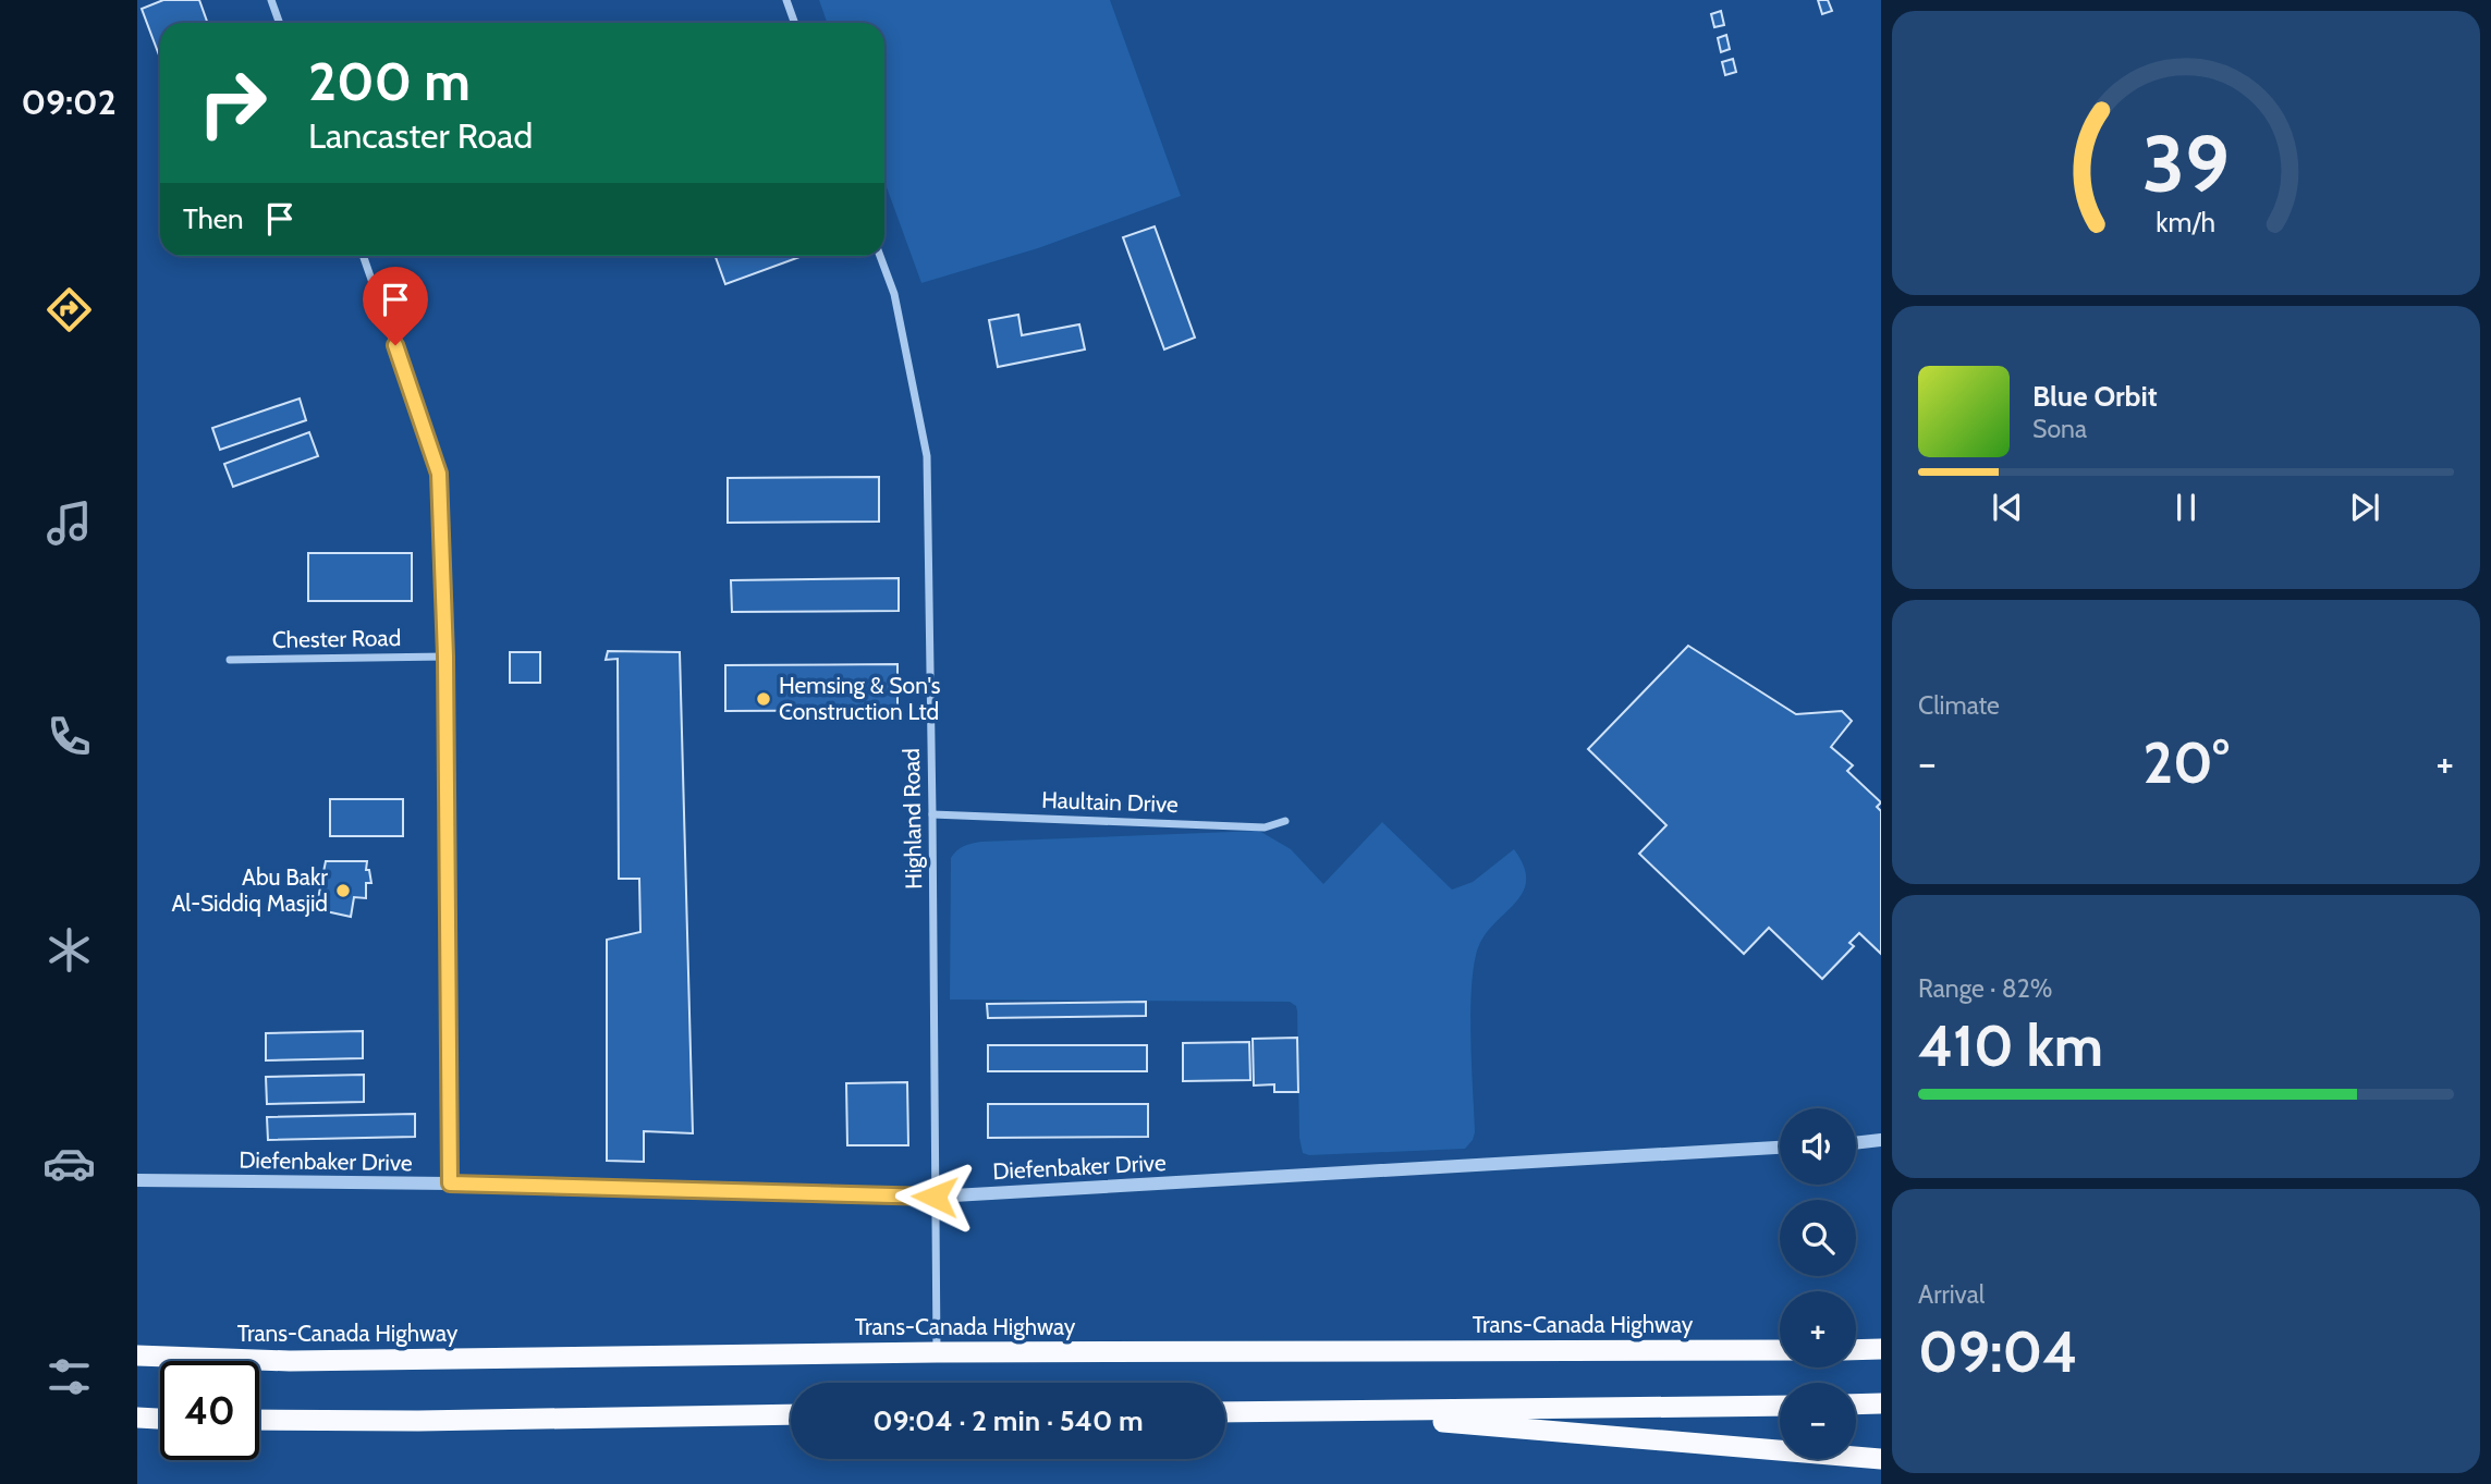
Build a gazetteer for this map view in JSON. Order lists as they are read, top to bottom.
{
  "streets": {
    "highway": ["Trans-Canada Highway"],
    "street": [
      "Chester Road",
      "Haultain Drive",
      "Highland Road",
      "Diefenbaker Drive"
    ]
  },
  "crossings": [
    ["Haultain Drive", "Highland Road"],
    ["Highland Road", "Diefenbaker Drive"],
    ["Highland Road", "Trans-Canada Highway"]
  ],
  "places": ["Hemsing & Son's Construction Ltd", "Abu Bakr Al-Siddiq Masjid"],
  "page": {
    "tabs": "09:02",
    "turn": ["200 m", "Lancaster Road"],
    "then": "Then",
    "song": ["Blue Orbit", "Sona"],
    "tile": [
      "Climate",
      ["Range · 82%", "410 km"],
      ["Arrival", "09:04"]
    ],
    "heat": ["−", "20°", "+"],
    "map_buttons": ["+", "−"],
    "limit": "40",
    "trip": "09:04 · 2 min · 540 m",
    "gauge": ["39", "km/h"]
  }
}
